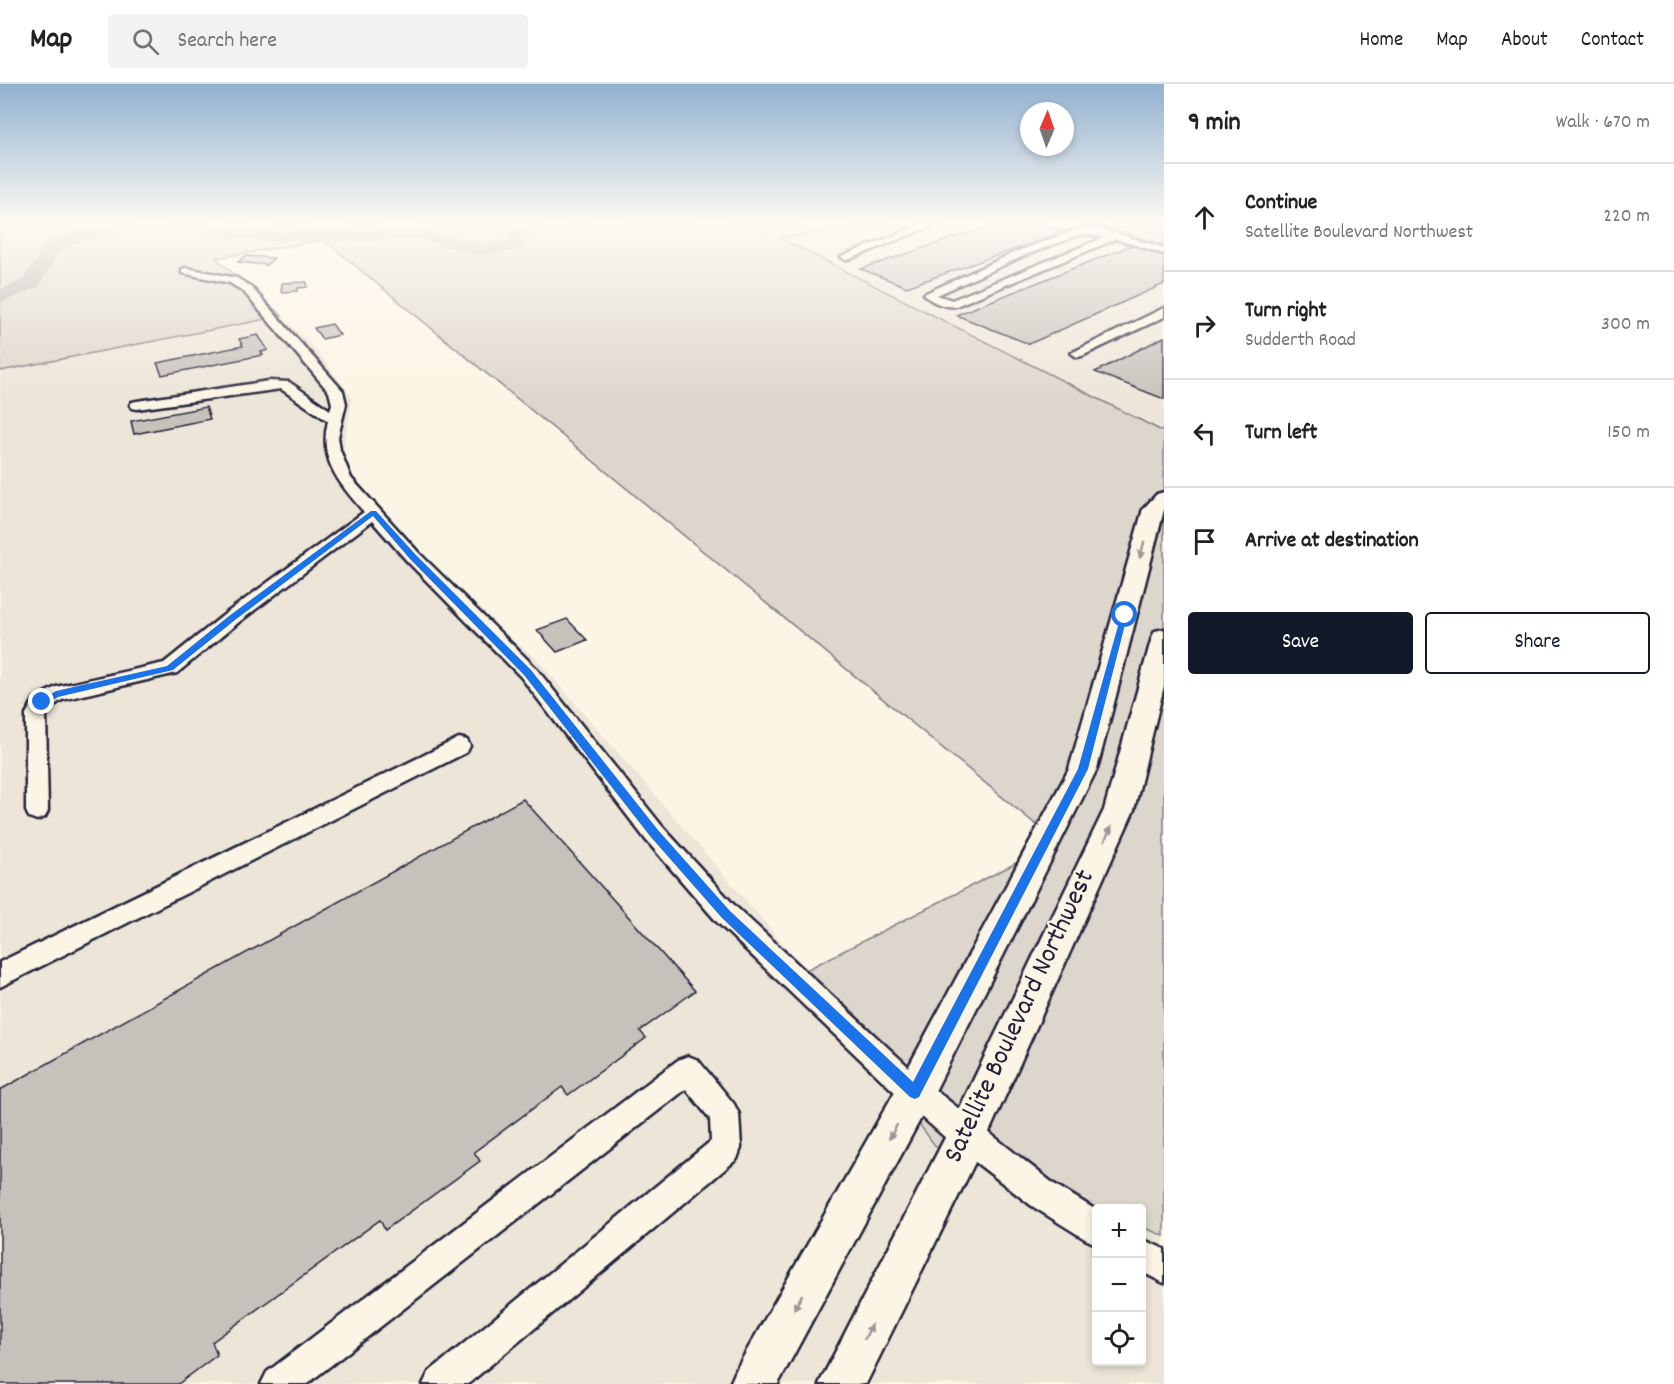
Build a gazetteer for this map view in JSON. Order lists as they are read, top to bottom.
{
  "streets": {
    "main road": ["Satellite Boulevard Northwest"]
  },
  "north": "top",
  "page": {
    "header": "Map",
    "search": "Search here",
    "nav": [
      "Home",
      "Map",
      "About",
      "Contact"
    ],
    "heading": ["9 min", "Walk · 670 m"],
    "list": [
      ["Continue", "Satellite Boulevard Northwest", "220 m"],
      ["Turn right", "Sudderth Road", "300 m"],
      ["Turn left", "150 m"],
      "Arrive at destination"
    ],
    "buttons": ["Save", "Share"],
    "map_buttons": ["+", "−"]
  }
}
